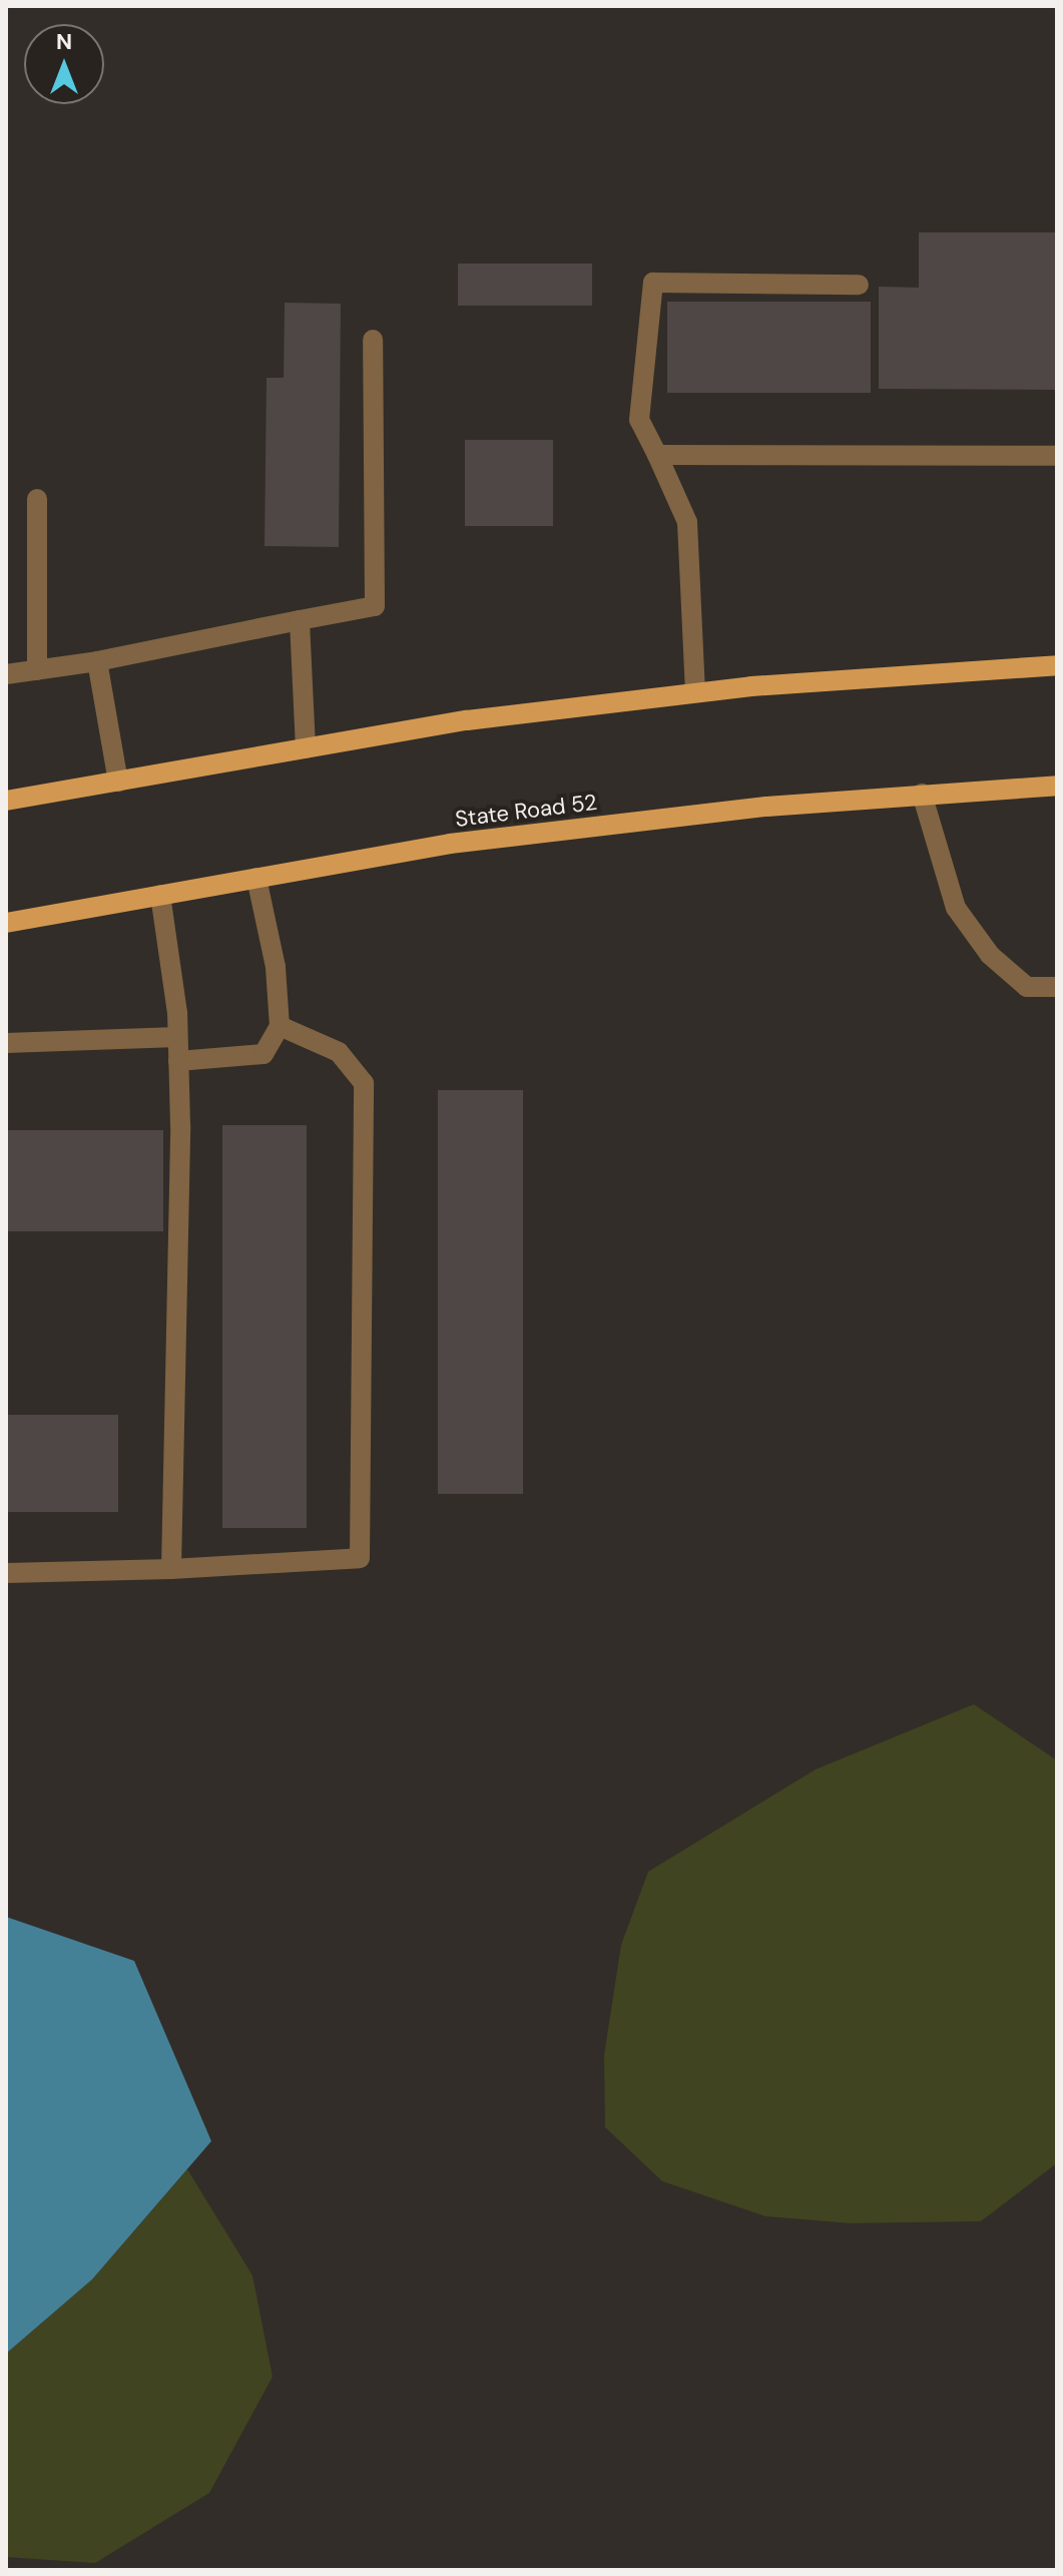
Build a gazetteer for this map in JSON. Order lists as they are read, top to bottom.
{
  "streets": {
    "main road": ["State Road 52"]
  },
  "north": "top"
}
